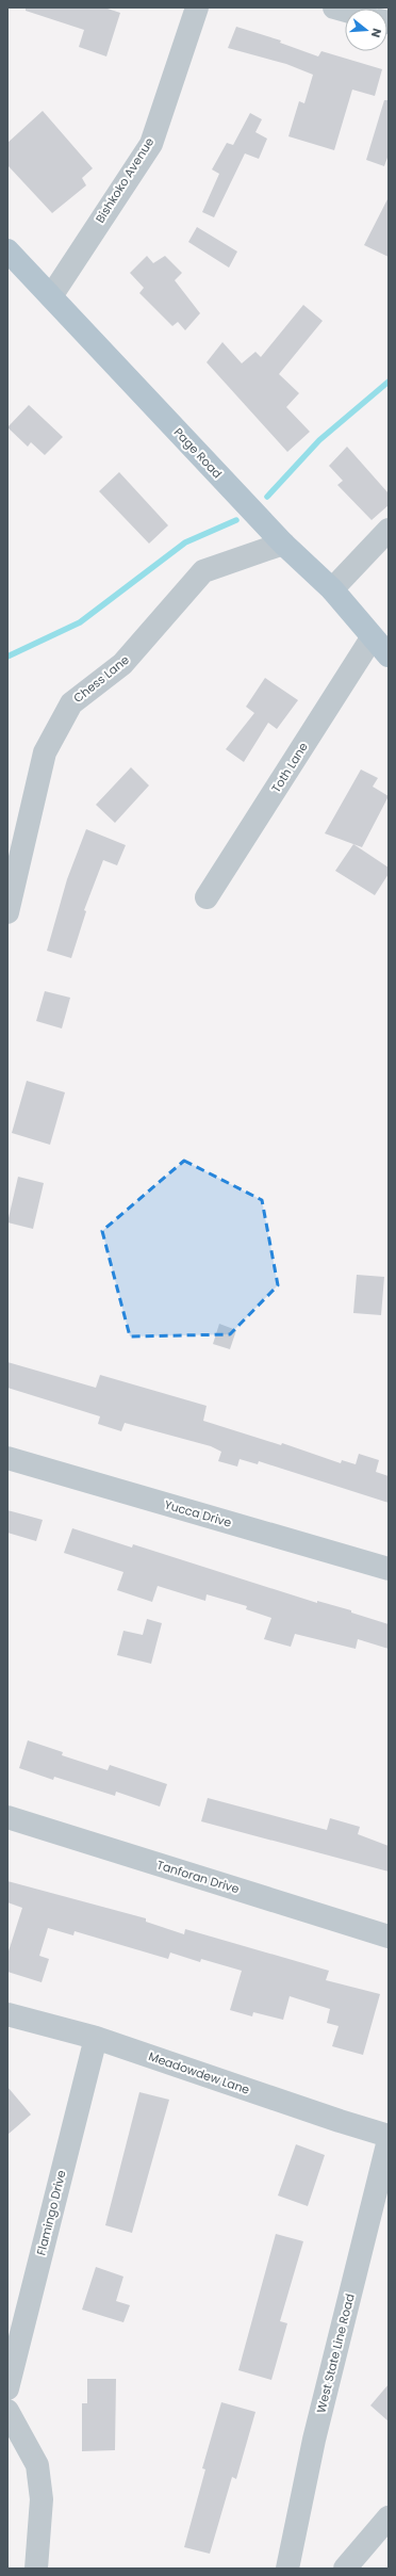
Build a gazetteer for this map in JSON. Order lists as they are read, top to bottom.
{
  "streets": {
    "main road": ["Page Road"],
    "street": [
      "Bishkoko Avenue",
      "Chess Lane",
      "Toth Lane",
      "Yucca Drive",
      "Tanforan Drive",
      "Meadowdew Lane",
      "Flamingo Drive",
      "West State Line Road"
    ]
  },
  "crossings": [
    ["Bishkoko Avenue", "Page Road"],
    ["Page Road", "Chess Lane"],
    ["Page Road", "Toth Lane"],
    ["Meadowdew Lane", "Flamingo Drive"]
  ],
  "north": "right"
}
